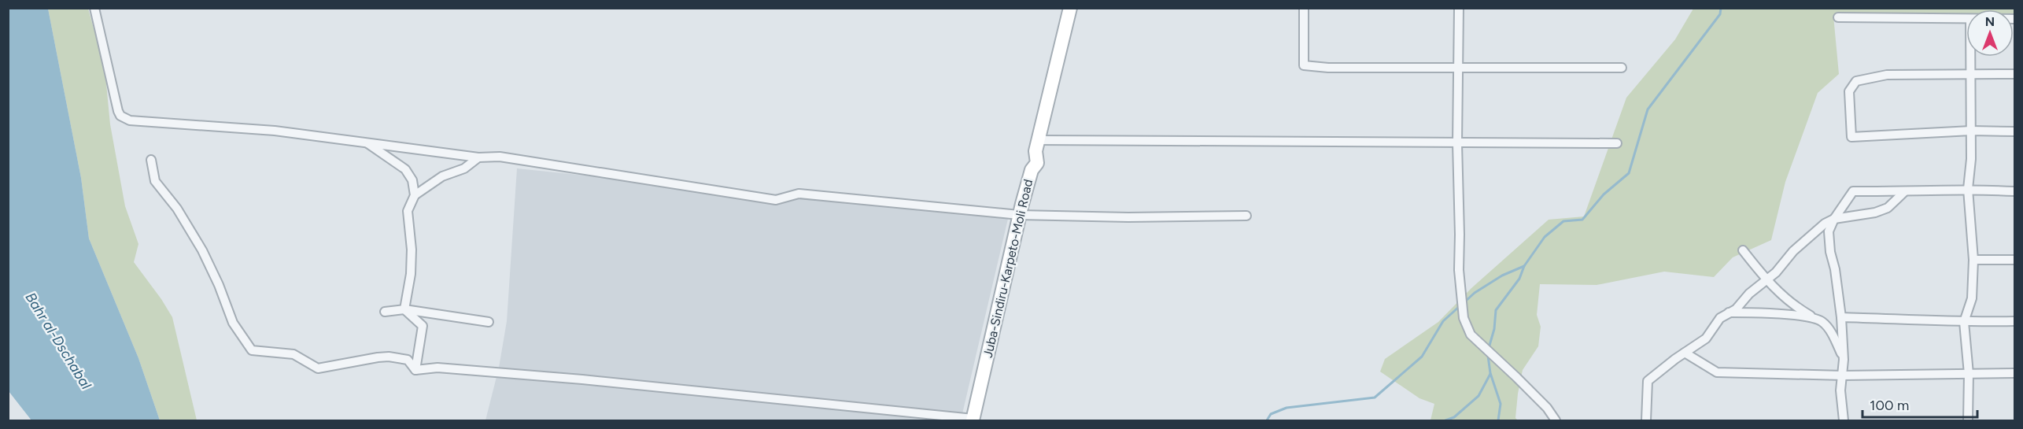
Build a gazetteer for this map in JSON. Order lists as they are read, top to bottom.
{
  "streets": {
    "main road": ["Juba-Sindiru-Karpeto-Moli Road"]
  },
  "water": ["Bahr al-Dschabal"],
  "scale_bar": "100 m",
  "north": "top"
}
